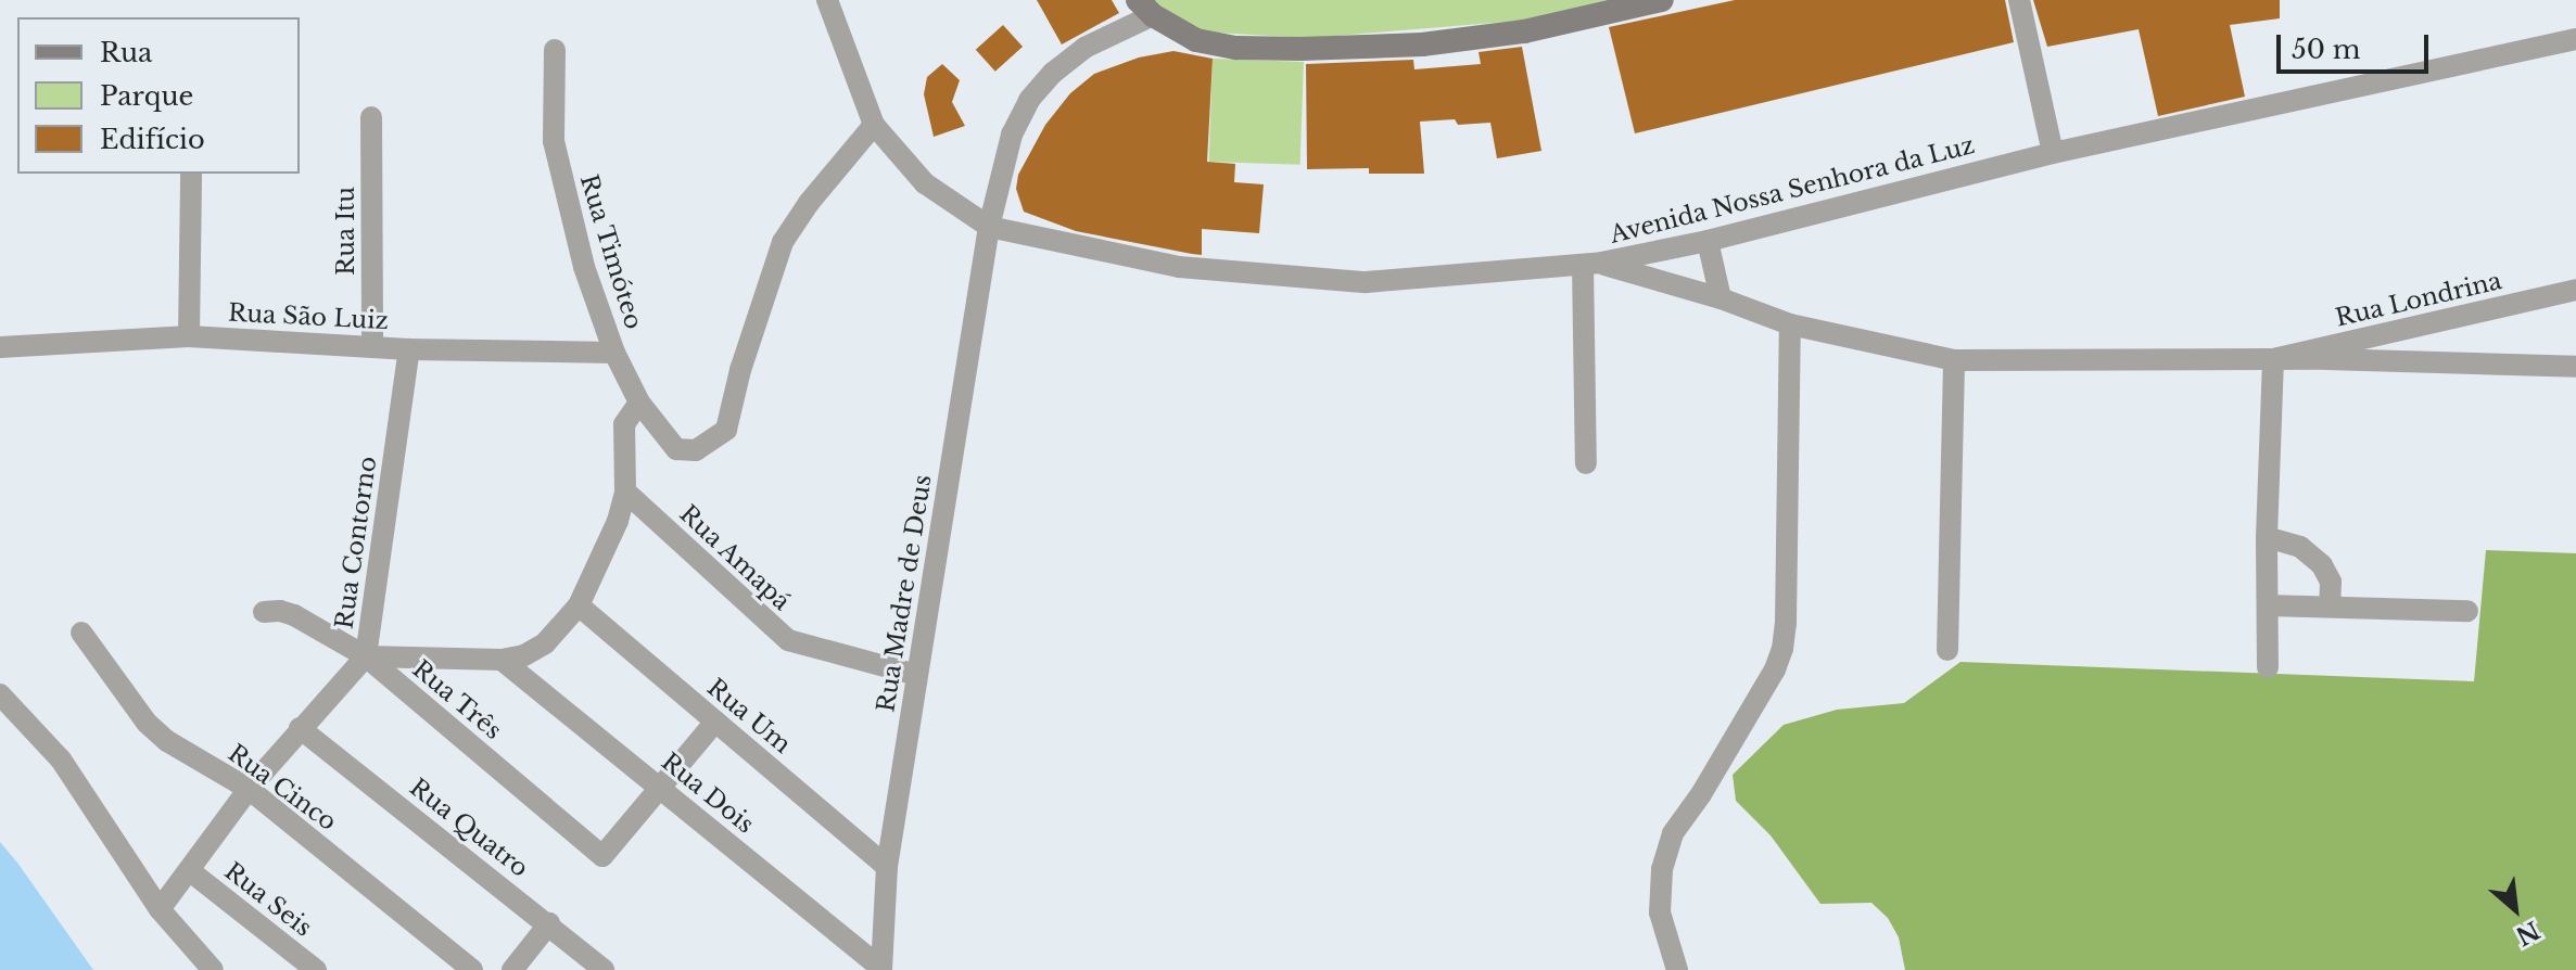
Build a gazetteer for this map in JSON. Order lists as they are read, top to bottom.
{
  "streets": {
    "street": [
      "Avenida Nossa Senhora da Luz",
      "Rua Itu",
      "Rua Timóteo",
      "Rua Londrina",
      "Rua São Luiz",
      "Rua Contorno",
      "Rua Amapá",
      "Rua Madre de Deus",
      "Rua Três",
      "Rua Um",
      "Rua Cinco",
      "Rua Dois",
      "Rua Quatro",
      "Rua Seis"
    ]
  },
  "crossings": [
    ["Avenida Nossa Senhora da Luz", "Rua Timóteo"],
    ["Avenida Nossa Senhora da Luz", "Rua Madre de Deus"],
    ["Rua Itu", "Rua São Luiz"],
    ["Rua Timóteo", "Rua São Luiz"],
    ["Rua Timóteo", "Rua Contorno"],
    ["Rua São Luiz", "Rua Contorno"],
    ["Rua Contorno", "Rua Amapá"],
    ["Rua Contorno", "Rua Três"],
    ["Rua Contorno", "Rua Um"],
    ["Rua Contorno", "Rua Dois"],
    ["Rua Amapá", "Rua Madre de Deus"],
    ["Rua Madre de Deus", "Rua Um"],
    ["Rua Madre de Deus", "Rua Dois"],
    ["Rua Três", "Rua Dois"]
  ],
  "legend": ["Rua", "Parque", "Edifício"],
  "scale_bar": "50 m",
  "north": "bottom right"
}
